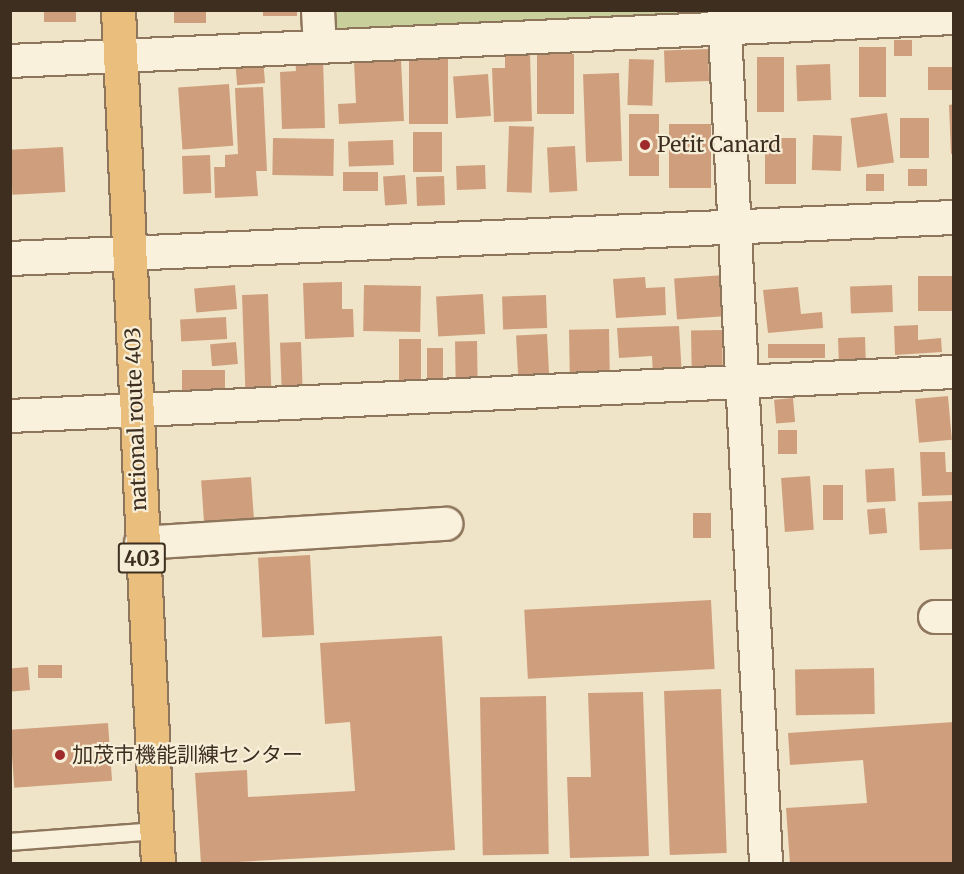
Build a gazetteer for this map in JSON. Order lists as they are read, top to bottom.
{
  "streets": {
    "highway": ["national route 403", "403"]
  },
  "places": ["Petit Canard", "加茂市機能訓練センター"]
}
